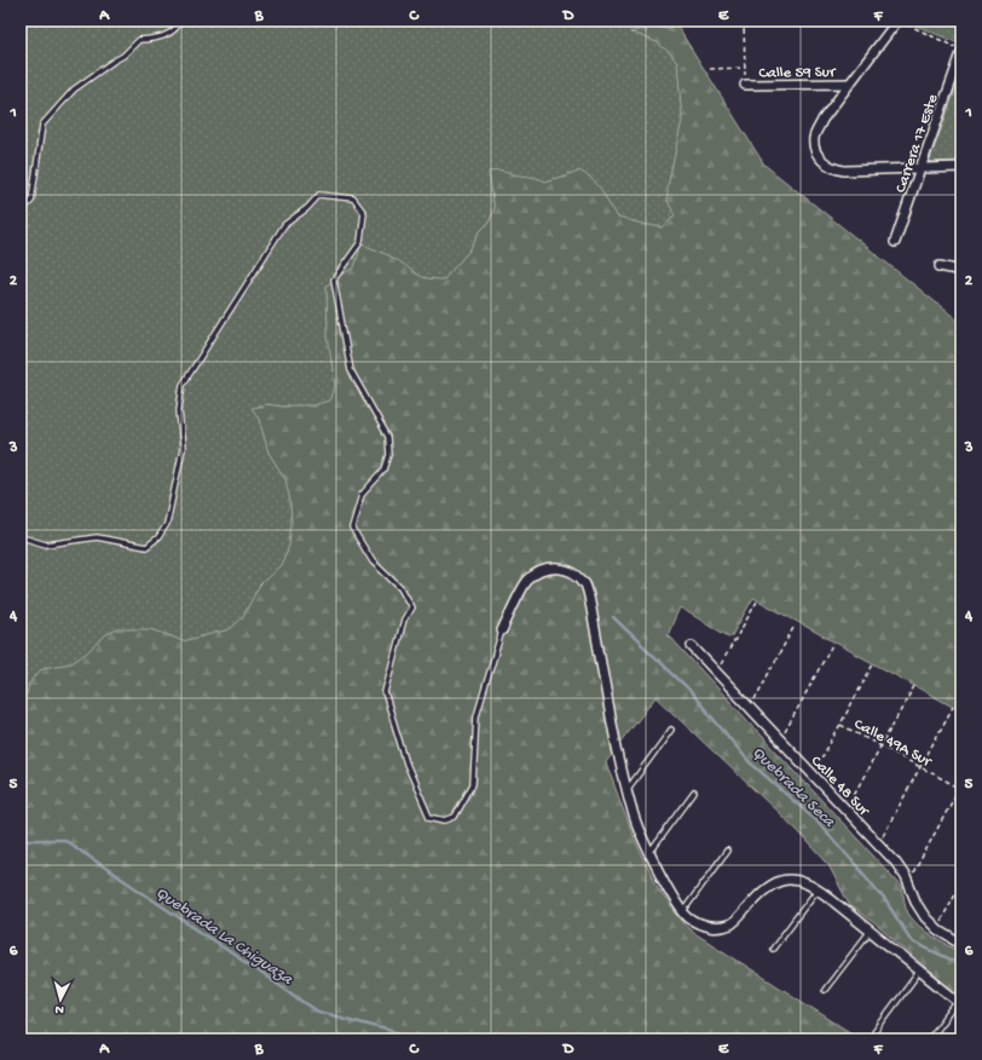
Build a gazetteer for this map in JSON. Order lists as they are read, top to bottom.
{
  "streets": {
    "street": ["Calle 59 Sur", "Carrera 17 Este", "Calle 48 Sur"],
    "path": ["Calle 49A Sur"]
  },
  "water": ["Quebrada Seca", "Quebrada La Chiguaza"],
  "north": "bottom",
  "grid": {
    "columns": [
      "A",
      "B",
      "C",
      "D",
      "E",
      "F"
    ],
    "rows": [
      "1",
      "2",
      "3",
      "4",
      "5",
      "6"
    ]
  }
}
